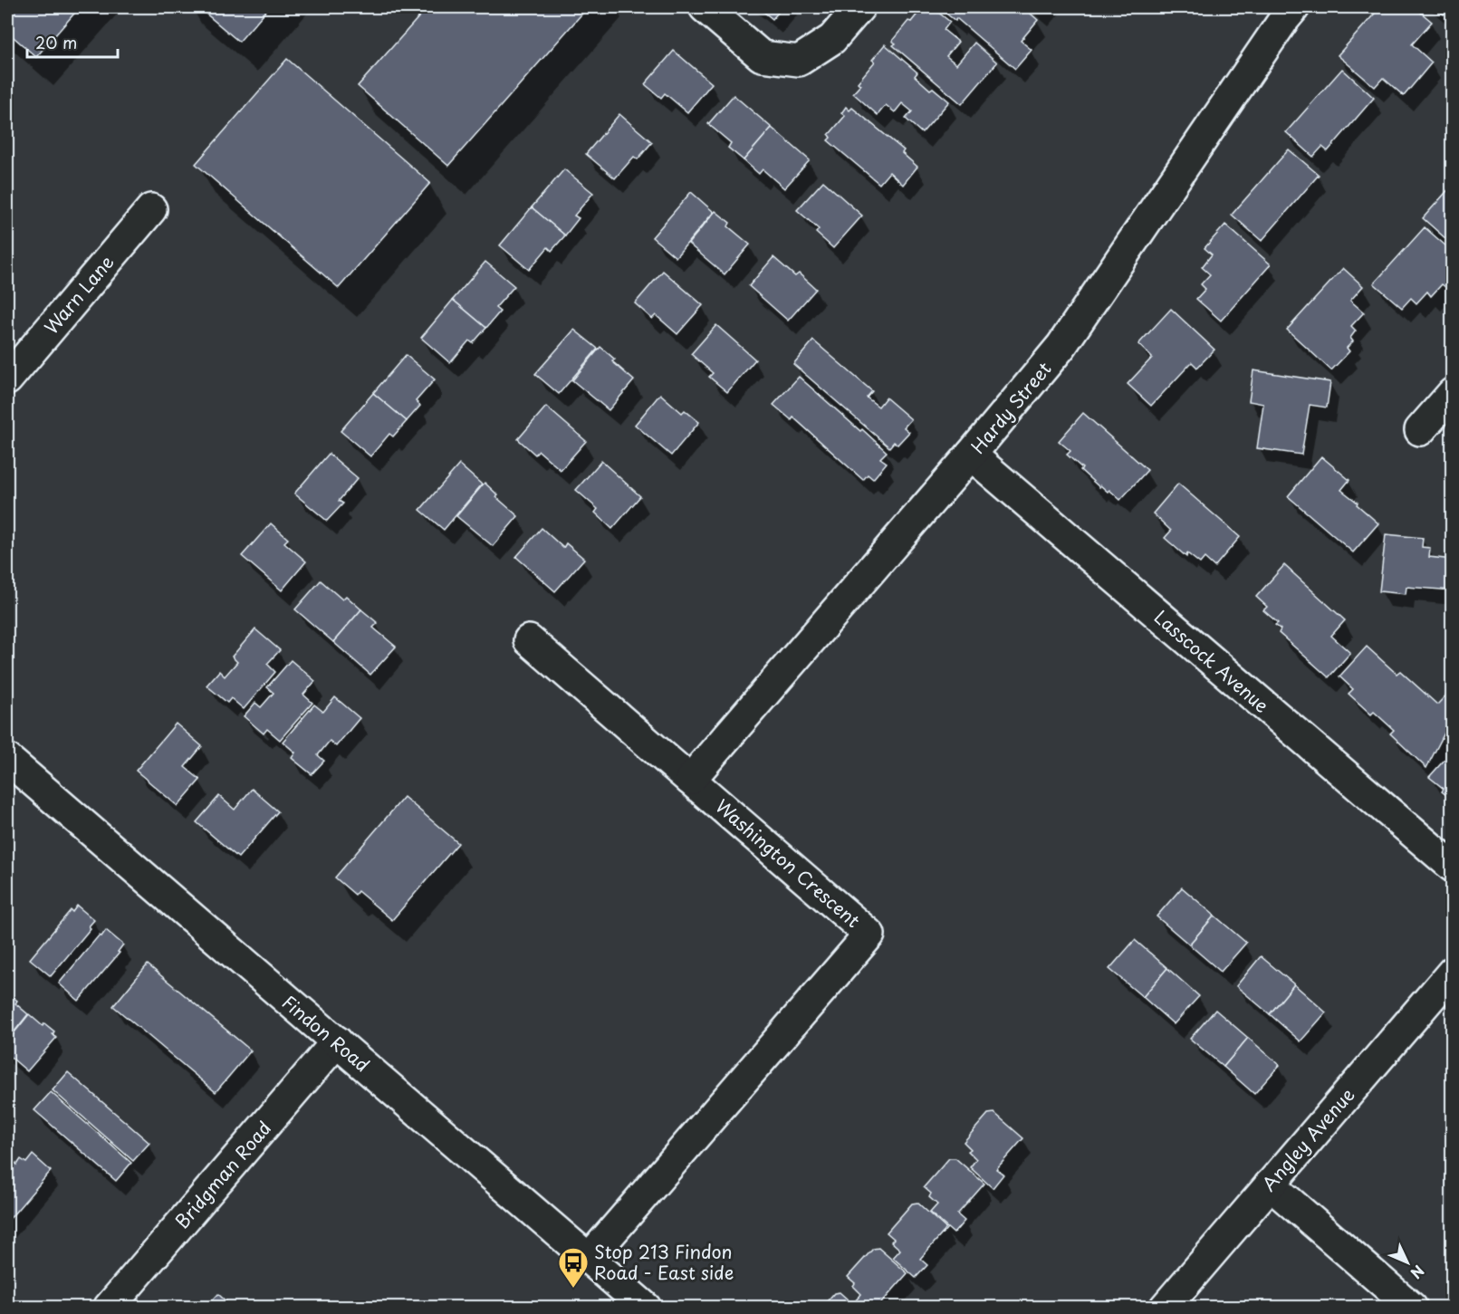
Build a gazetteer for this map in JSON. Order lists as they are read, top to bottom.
{
  "streets": {
    "street": [
      "Warn Lane",
      "Hardy Street",
      "Lasscock Avenue",
      "Washington Crescent",
      "Findon Road",
      "Angley Avenue",
      "Bridgman Road"
    ]
  },
  "crossings": [
    ["Hardy Street", "Lasscock Avenue"],
    ["Hardy Street", "Washington Crescent"],
    ["Washington Crescent", "Findon Road"],
    ["Findon Road", "Bridgman Road"]
  ],
  "places": {
    "bus stop": ["Stop 213 Findon Road - East side"]
  },
  "scale_bar": "20 m",
  "north": "bottom right"
}
